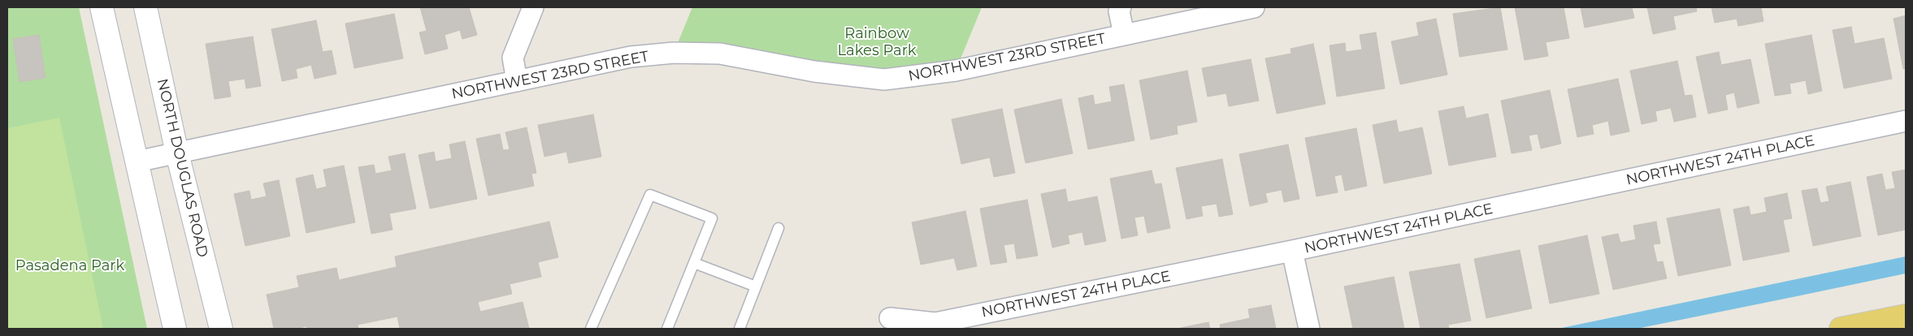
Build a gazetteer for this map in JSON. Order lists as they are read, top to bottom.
{
  "streets": {
    "main road": ["NORTH DOUGLAS ROAD"],
    "street": ["NORTHWEST 23RD STREET", "NORTHWEST 24TH PLACE"]
  },
  "crossings": [
    ["NORTHWEST 23RD STREET", "NORTH DOUGLAS ROAD"]
  ],
  "parks": ["Rainbow Lakes Park", "Pasadena Park"]
}
